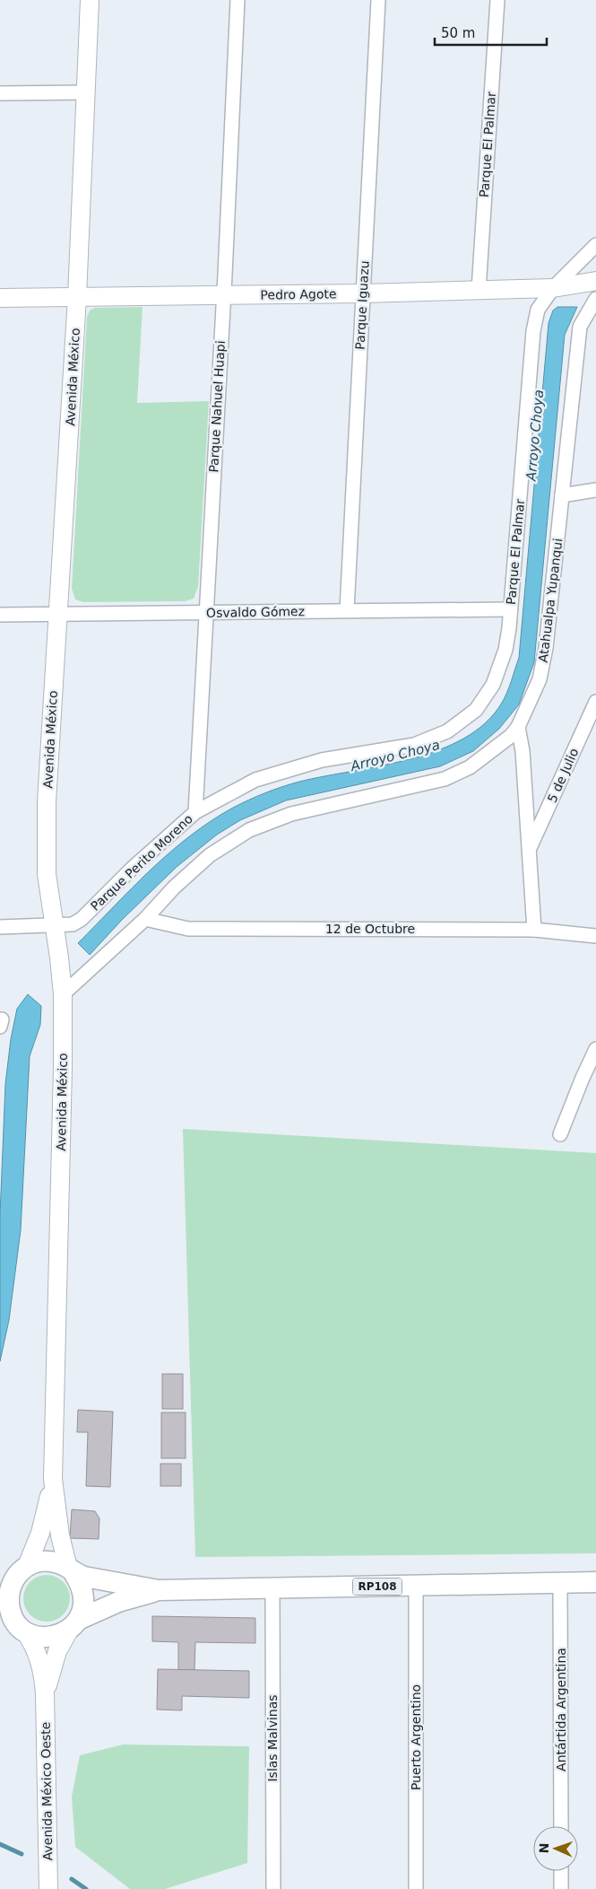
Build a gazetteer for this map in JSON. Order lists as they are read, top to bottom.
{
  "streets": {
    "main road": [
      "Pedro Agote",
      "Avenida México",
      "RP108",
      "Avenida México Oeste"
    ],
    "street": [
      "Parque El Palmar",
      "Parque Iguazu",
      "Parque Nahuel Huapi",
      "Atahualpa Yupanqui",
      "Osvaldo Gómez",
      "5 de Julio",
      "Parque Perito Moreno",
      "12 de Octubre",
      "Antártida Argentina",
      "Puerto Argentino",
      "Islas Malvinas"
    ]
  },
  "crossings": [
    ["Parque El Palmar", "Pedro Agote"],
    ["Parque El Palmar", "Osvaldo Gómez"],
    ["Parque El Palmar", "Parque Perito Moreno"],
    ["Pedro Agote", "Parque Iguazu"],
    ["Pedro Agote", "Avenida México"],
    ["Pedro Agote", "Parque Nahuel Huapi"],
    ["Parque Iguazu", "Osvaldo Gómez"],
    ["Avenida México", "Osvaldo Gómez"],
    ["Avenida México", "Parque Perito Moreno"],
    ["Avenida México", "RP108"],
    ["Avenida México", "Avenida México Oeste"],
    ["Parque Nahuel Huapi", "Osvaldo Gómez"],
    ["Parque Nahuel Huapi", "Parque Perito Moreno"],
    ["RP108", "Antártida Argentina"],
    ["RP108", "Puerto Argentino"],
    ["RP108", "Islas Malvinas"],
    ["RP108", "Avenida México Oeste"]
  ],
  "water": ["Arroyo Choya"],
  "scale_bar": "50 m",
  "north": "left"
}
